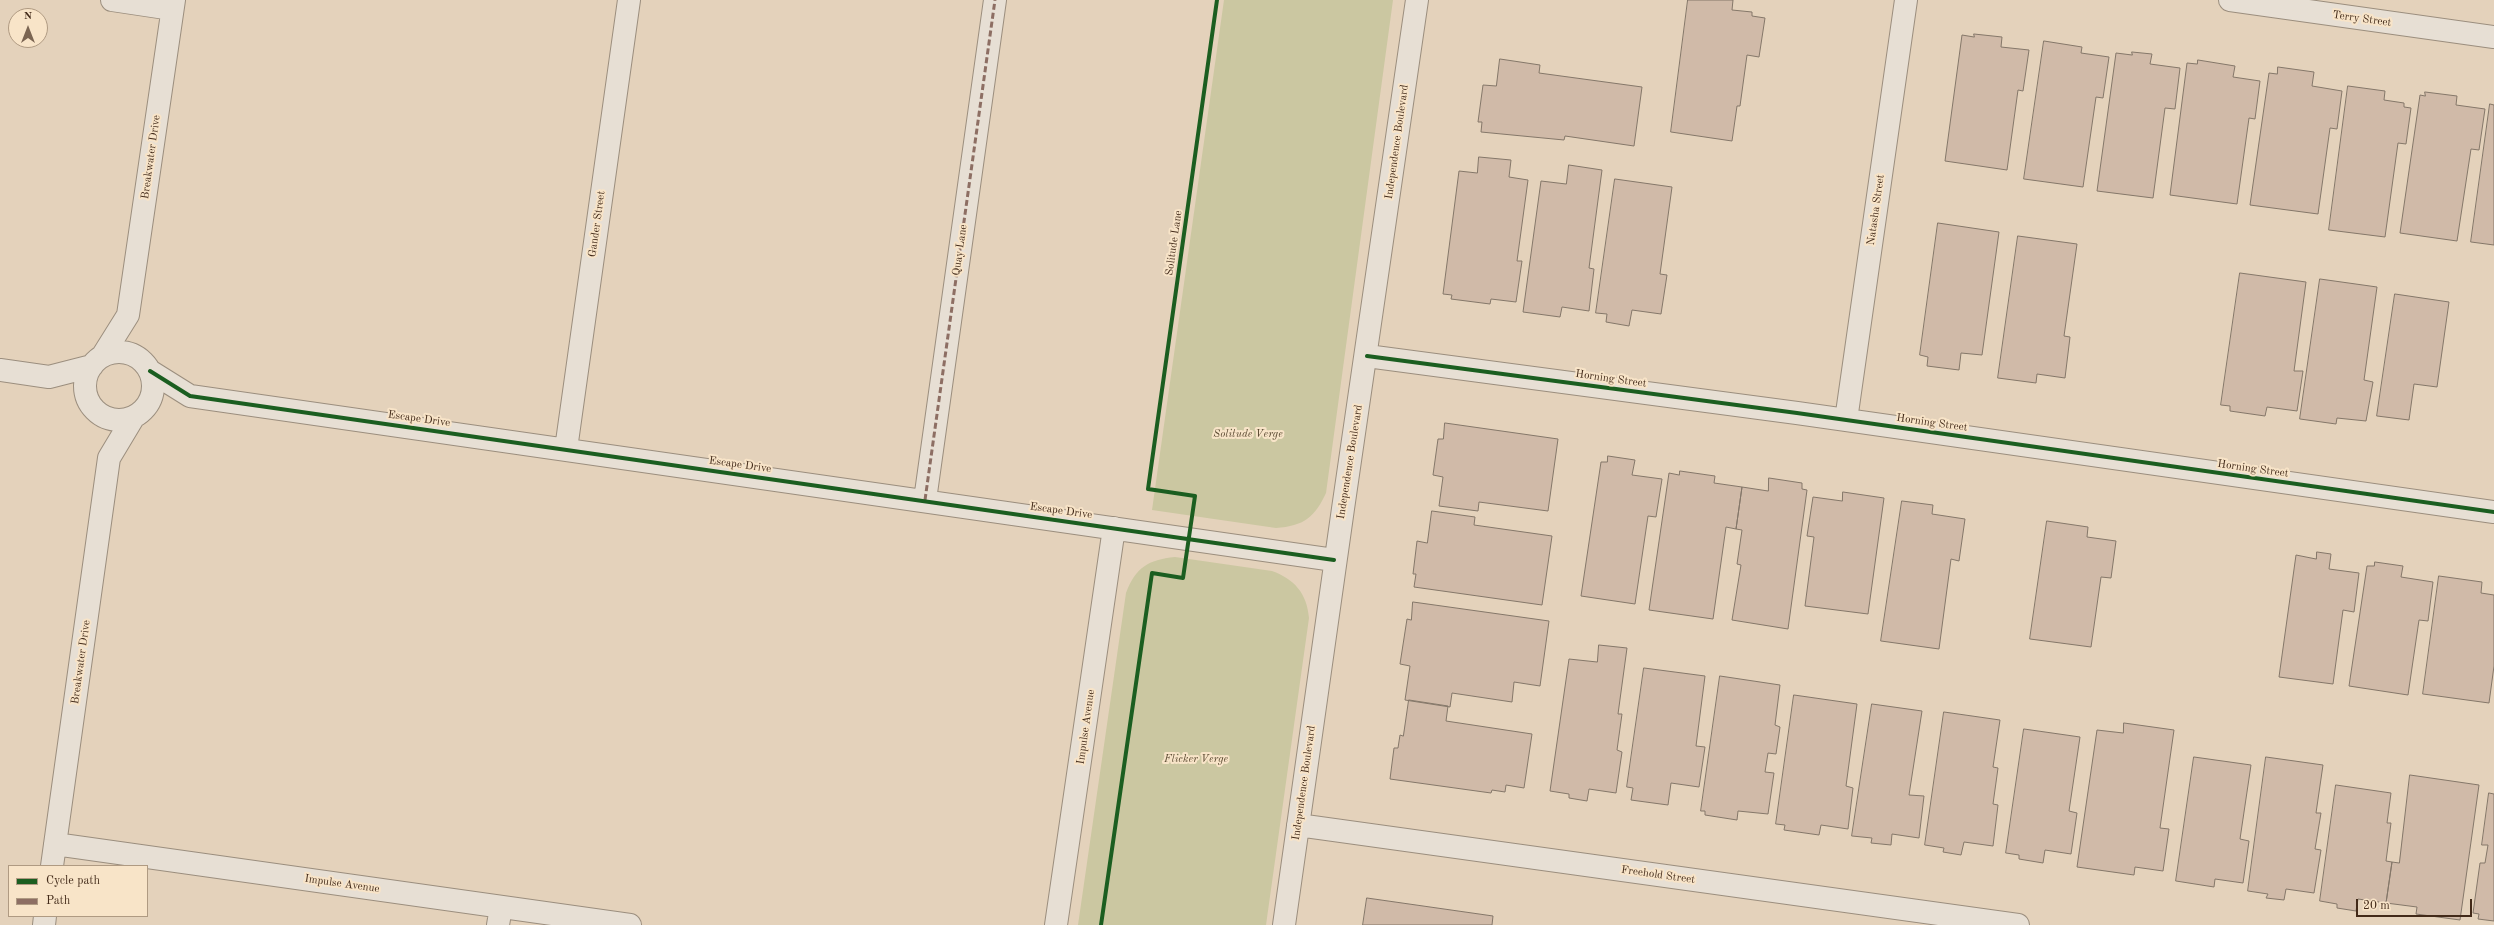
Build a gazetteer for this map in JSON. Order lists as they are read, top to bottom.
{
  "streets": {
    "street": [
      "Terry Street",
      "Independence Boulevard",
      "Breakwater Drive",
      "Natasha Street",
      "Gander Street",
      "Quay Lane",
      "Horning Street",
      "Escape Drive",
      "Impulse Avenue",
      "Freehold Street"
    ],
    "cycle path": ["Solitude Lane"]
  },
  "crossings": [
    ["Independence Boulevard", "Horning Street"],
    ["Independence Boulevard", "Escape Drive"],
    ["Independence Boulevard", "Freehold Street"],
    ["Breakwater Drive", "Escape Drive"],
    ["Breakwater Drive", "Impulse Avenue"],
    ["Natasha Street", "Horning Street"],
    ["Gander Street", "Escape Drive"],
    ["Quay Lane", "Escape Drive"],
    ["Escape Drive", "Impulse Avenue"]
  ],
  "parks": ["Solitude Verge", "Flicker Verge"],
  "legend": ["Cycle path", "Path"],
  "scale_bar": "20 m",
  "north": "top"
}
